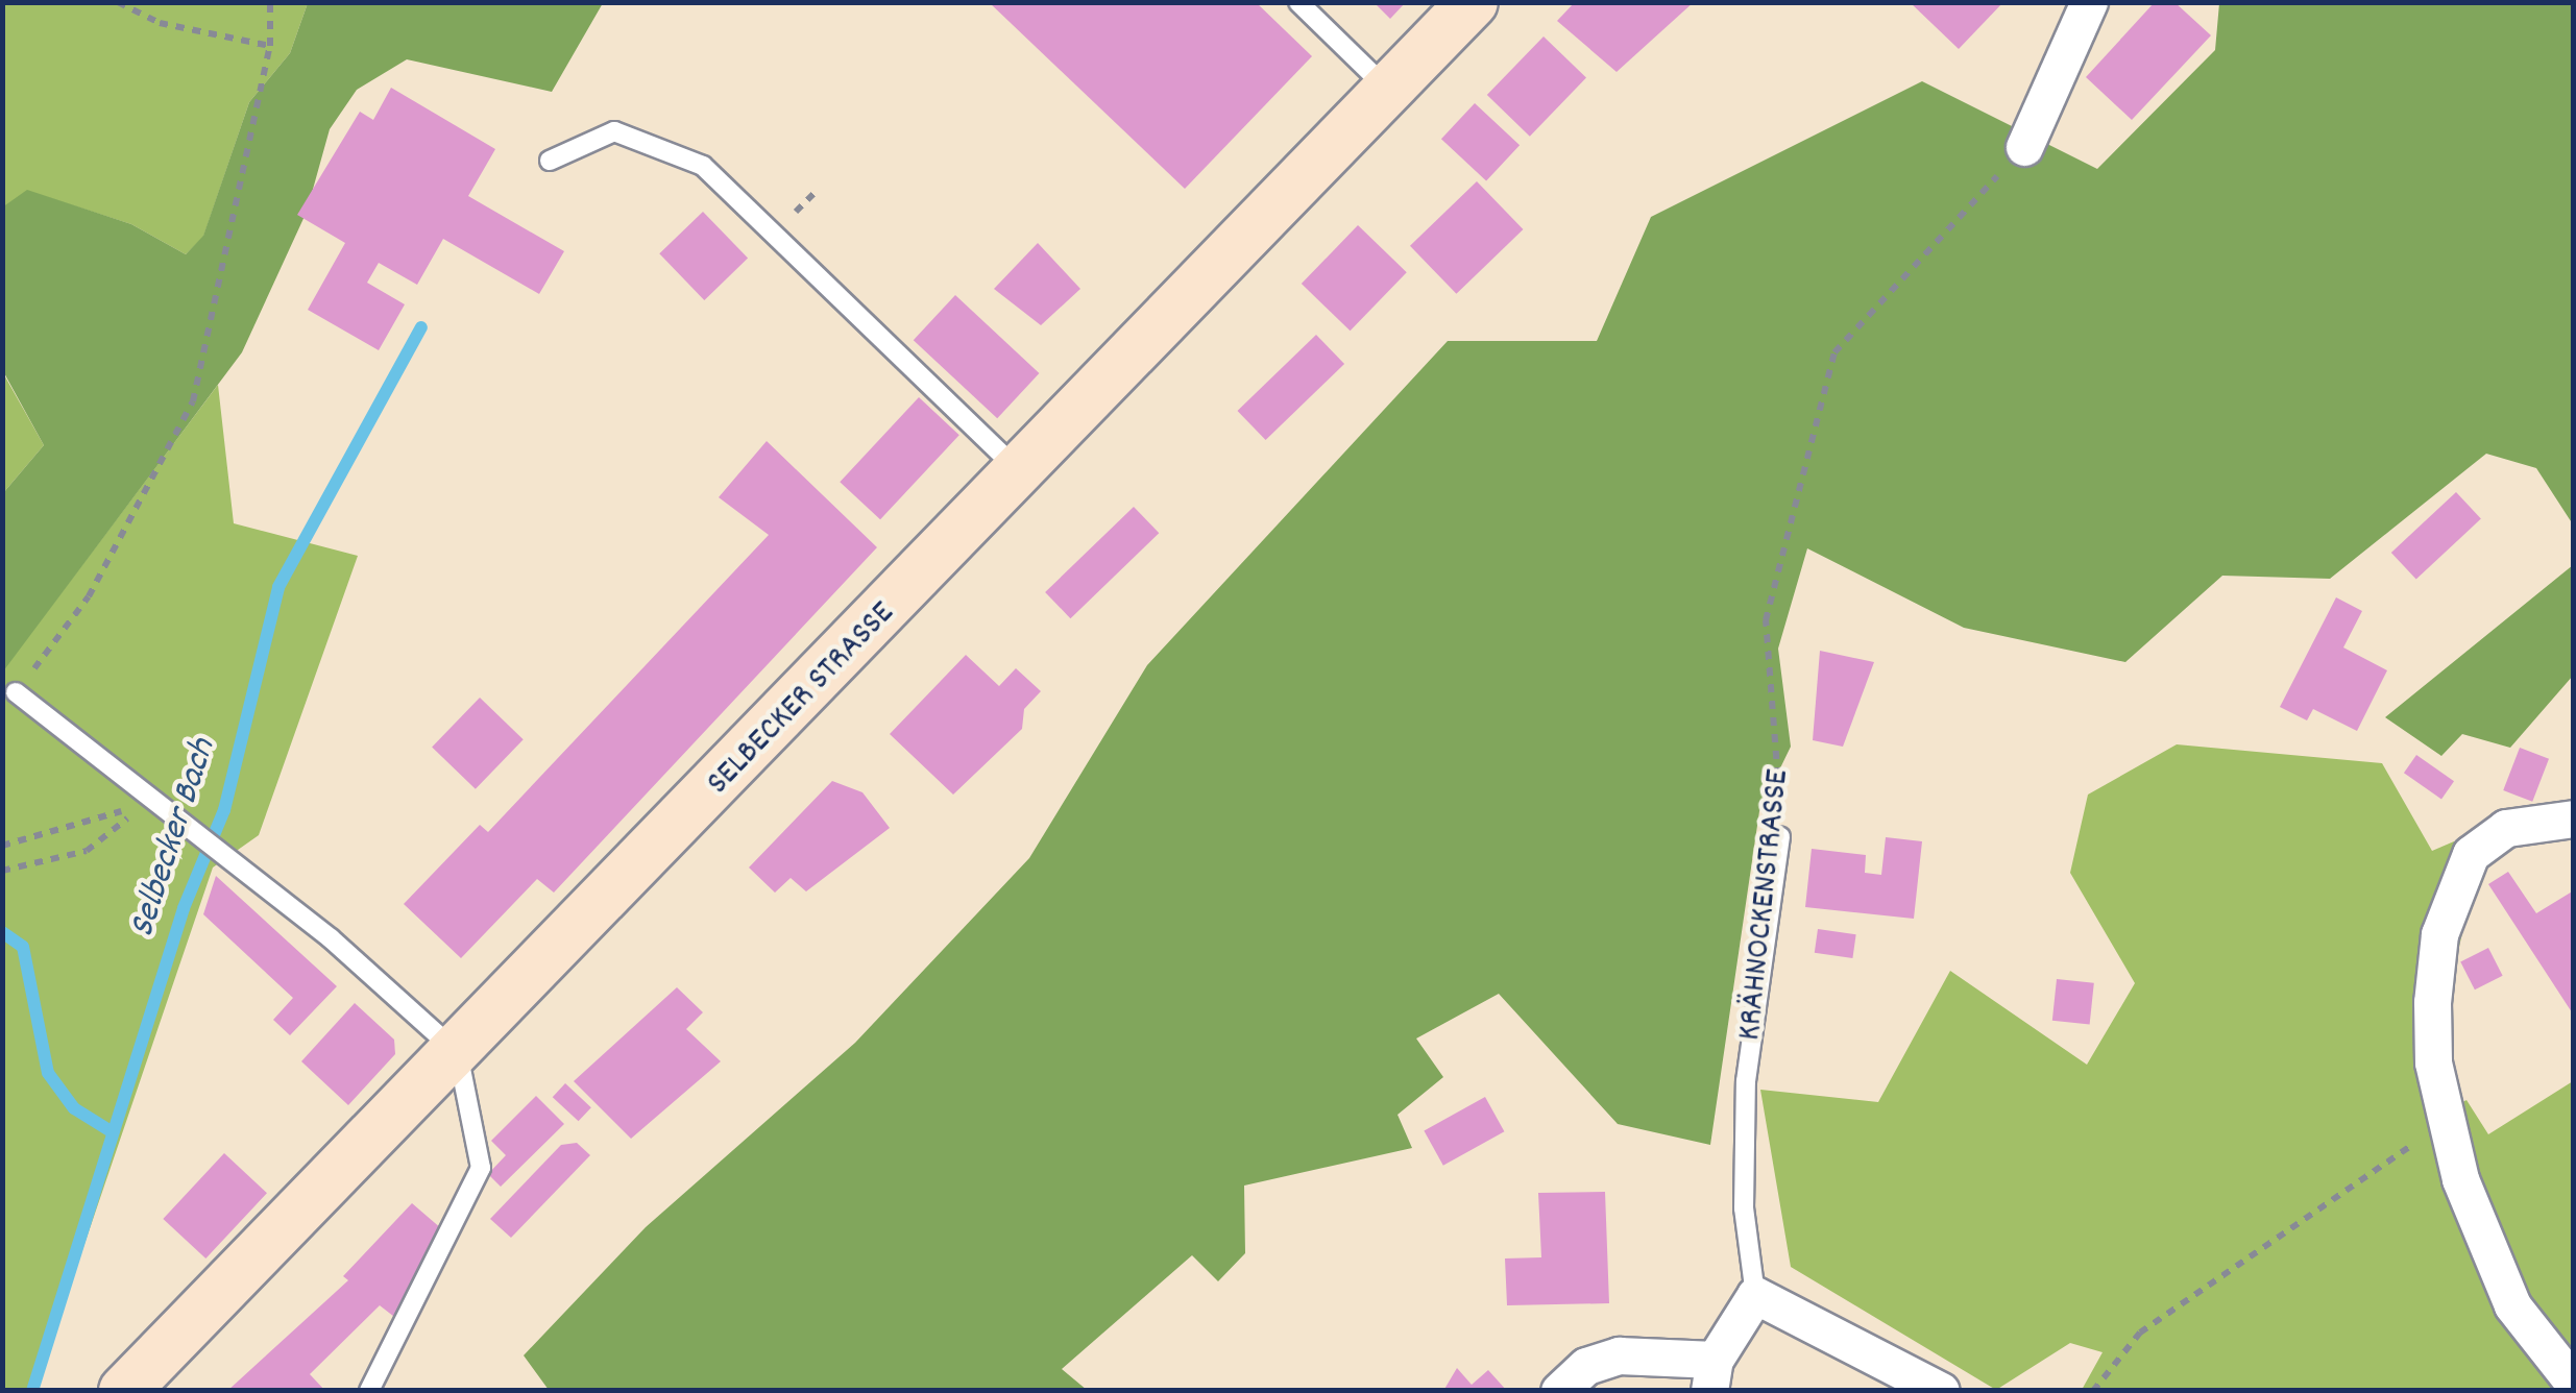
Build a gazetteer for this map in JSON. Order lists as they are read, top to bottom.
{
  "streets": {
    "main road": ["SELBECKER STRASSE"],
    "lane": ["KRÄHNOCKENSTRASSE"]
  },
  "water": ["Selbecker Bach"]
}
